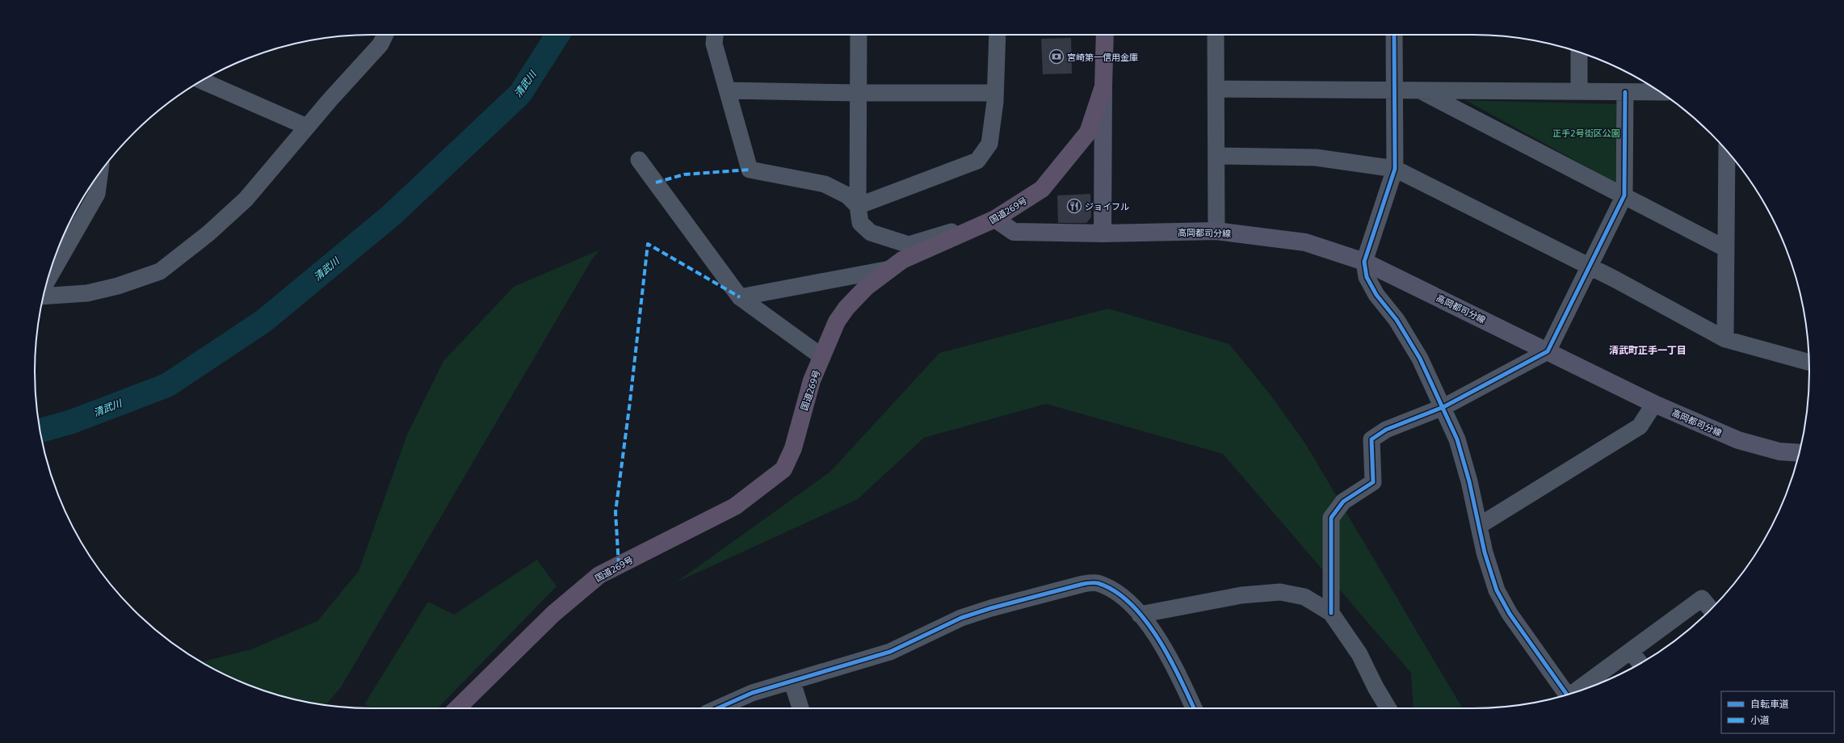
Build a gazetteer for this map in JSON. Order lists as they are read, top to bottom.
{
  "streets": {
    "highway": ["国道269号"],
    "main road": ["高岡都司分線"]
  },
  "crossings": [
    ["国道269号", "高岡都司分線"]
  ],
  "districts": ["清武町正手一丁目"],
  "water": ["清武川"],
  "parks": ["正手2号街区公園"],
  "places": {
    "bank": ["宮崎第一信用金庫"],
    "restaurant": ["ジョイフル"]
  },
  "legend": ["自転車道", "小道"]
}
